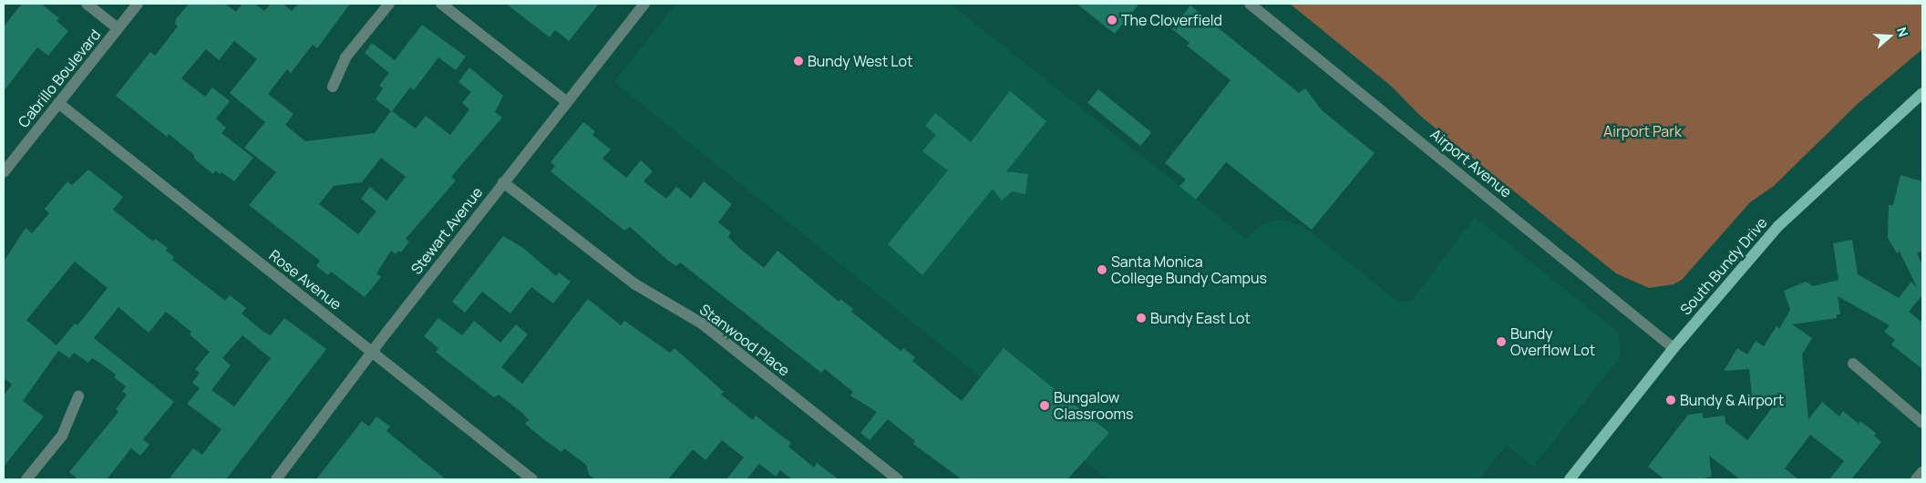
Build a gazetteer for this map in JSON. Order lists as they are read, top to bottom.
{
  "streets": {
    "main road": ["South Bundy Drive"],
    "street": [
      "Cabrillo Boulevard",
      "Airport Avenue",
      "Stewart Avenue",
      "Rose Avenue",
      "Stanwood Place"
    ]
  },
  "crossings": [
    ["Cabrillo Boulevard", "Rose Avenue"],
    ["Airport Avenue", "South Bundy Drive"],
    ["Stewart Avenue", "Rose Avenue"],
    ["Stewart Avenue", "Stanwood Place"]
  ],
  "parks": ["Airport Park"],
  "places": [
    "The Cloverfield",
    "Bundy West Lot",
    "Santa Monica College Bundy Campus",
    "Bundy East Lot",
    "Bundy Overflow Lot",
    "Bundy & Airport",
    "Bungalow Classrooms"
  ],
  "north": "right"
}
